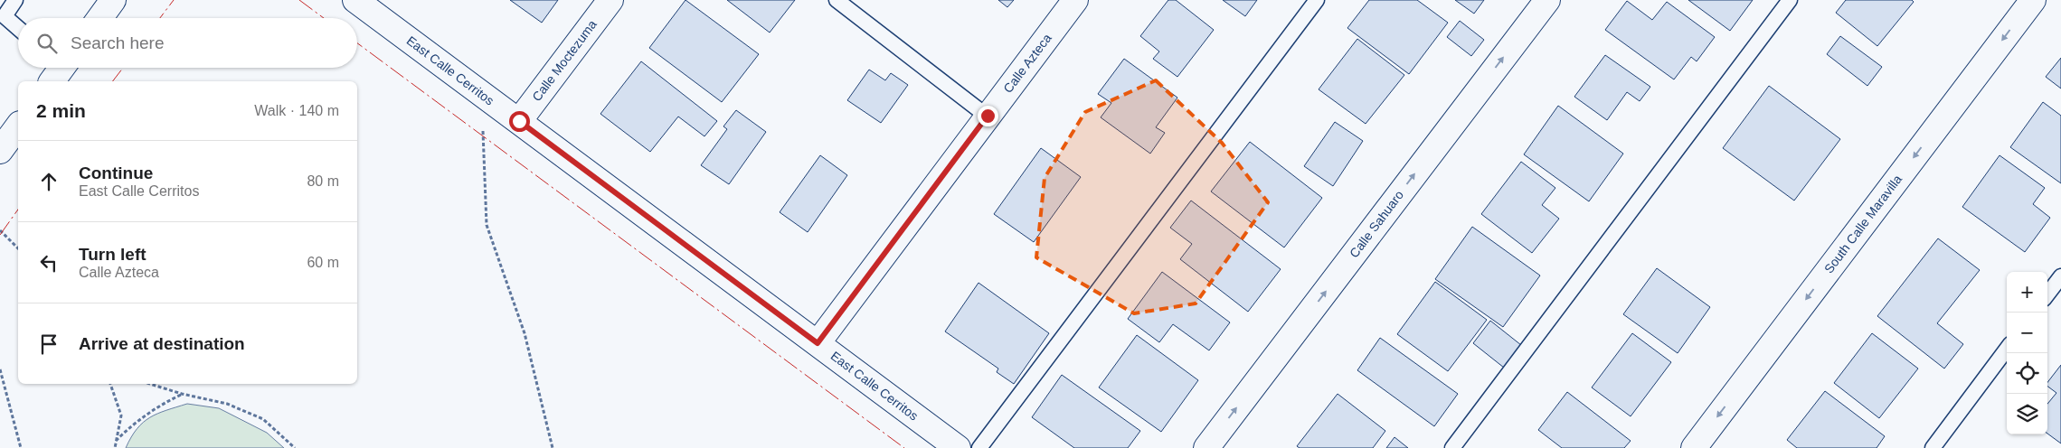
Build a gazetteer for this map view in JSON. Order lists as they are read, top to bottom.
{
  "streets": {
    "street": [
      "Calle Moctezuma",
      "Calle Azteca",
      "East Calle Cerritos",
      "Calle Sahuaro",
      "South Calle Maravilla"
    ]
  },
  "crossings": [
    ["Calle Moctezuma", "East Calle Cerritos"],
    ["Calle Azteca", "East Calle Cerritos"]
  ],
  "one_way": ["Calle Sahuaro", "South Calle Maravilla"],
  "page": {
    "search": "Search here",
    "heading": ["2 min", "Walk · 140 m"],
    "list": [
      ["Continue", "East Calle Cerritos", "80 m"],
      ["Turn left", "Calle Azteca", "60 m"],
      "Arrive at destination"
    ],
    "map_buttons": ["+", "−"]
  }
}
